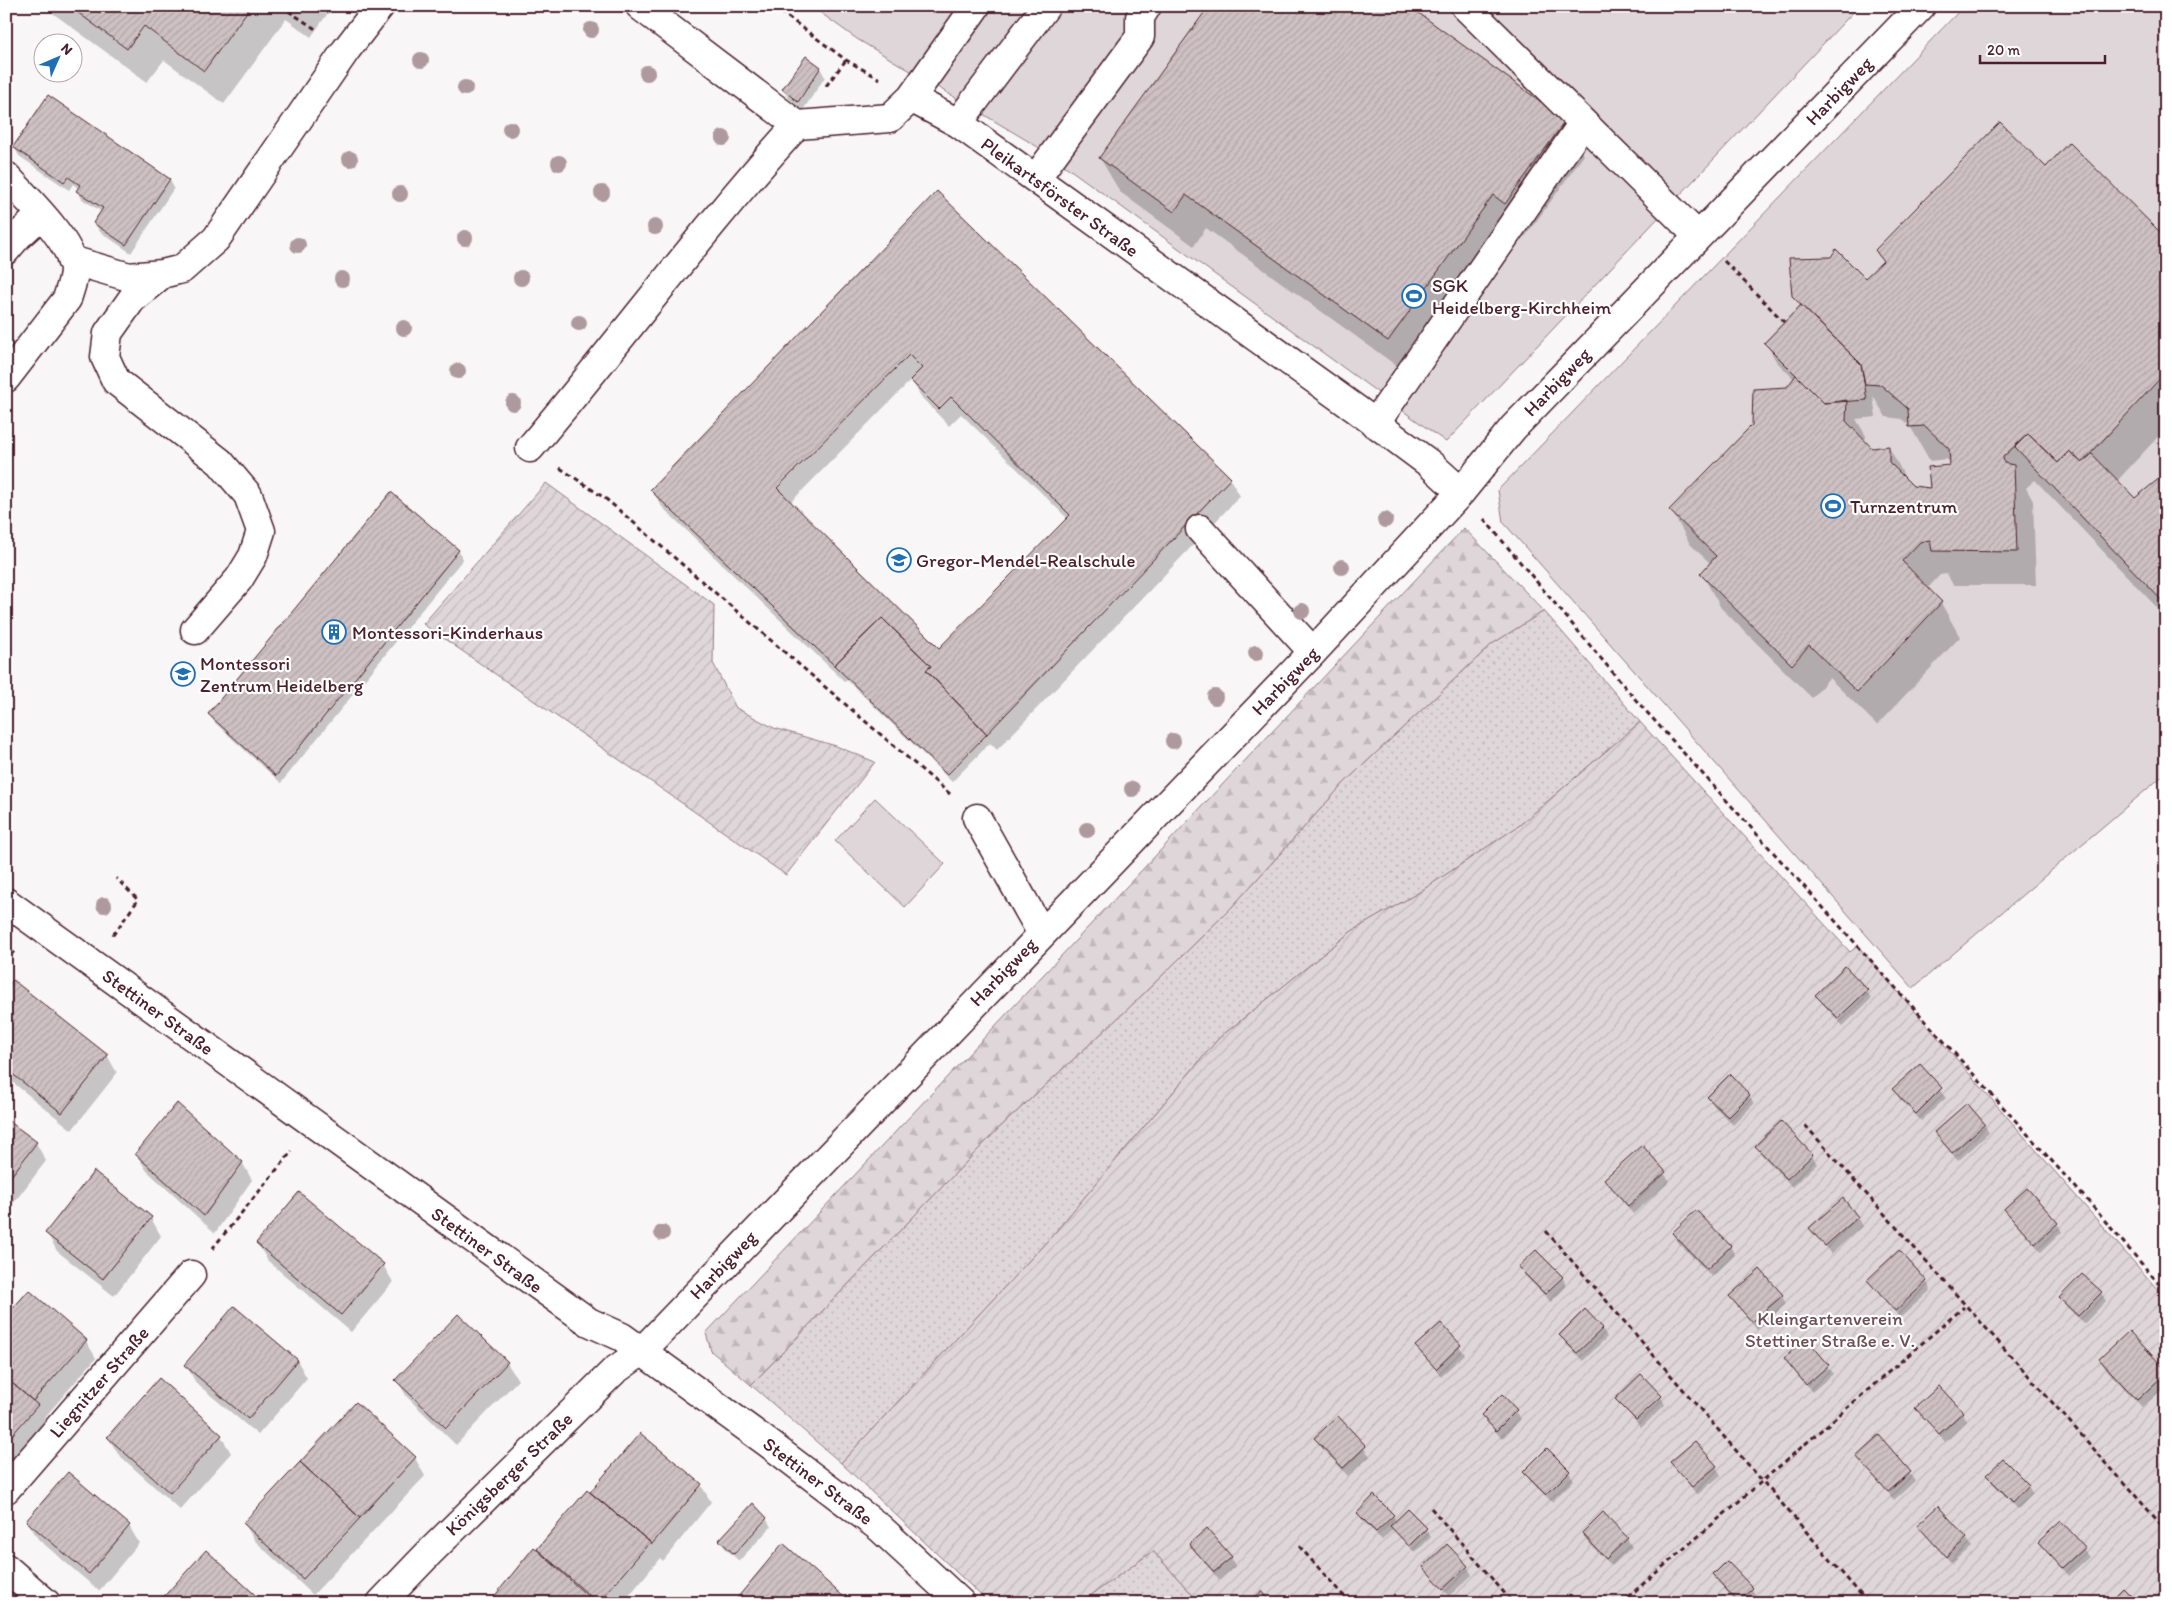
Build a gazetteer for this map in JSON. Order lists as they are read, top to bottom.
{
  "streets": {
    "street": [
      "Harbigweg",
      "Pleikartsförster Straße",
      "Stettiner Straße",
      "Liegnitzer Straße",
      "Königsberger Straße"
    ]
  },
  "crossings": [
    ["Harbigweg", "Pleikartsförster Straße"],
    ["Harbigweg", "Stettiner Straße"],
    ["Harbigweg", "Königsberger Straße"],
    ["Stettiner Straße", "Königsberger Straße"]
  ],
  "parks": ["Kleingartenverein Stettiner Straße e. V."],
  "places": {
    "sports": ["SGK Heidelberg-Kirchheim", "Turnzentrum"],
    "school or university": ["Gregor-Mendel-Realschule", "Montessori Zentrum Heidelberg"],
    "building": ["Montessori-Kinderhaus"]
  },
  "scale_bar": "20 m",
  "north": "top right"
}
